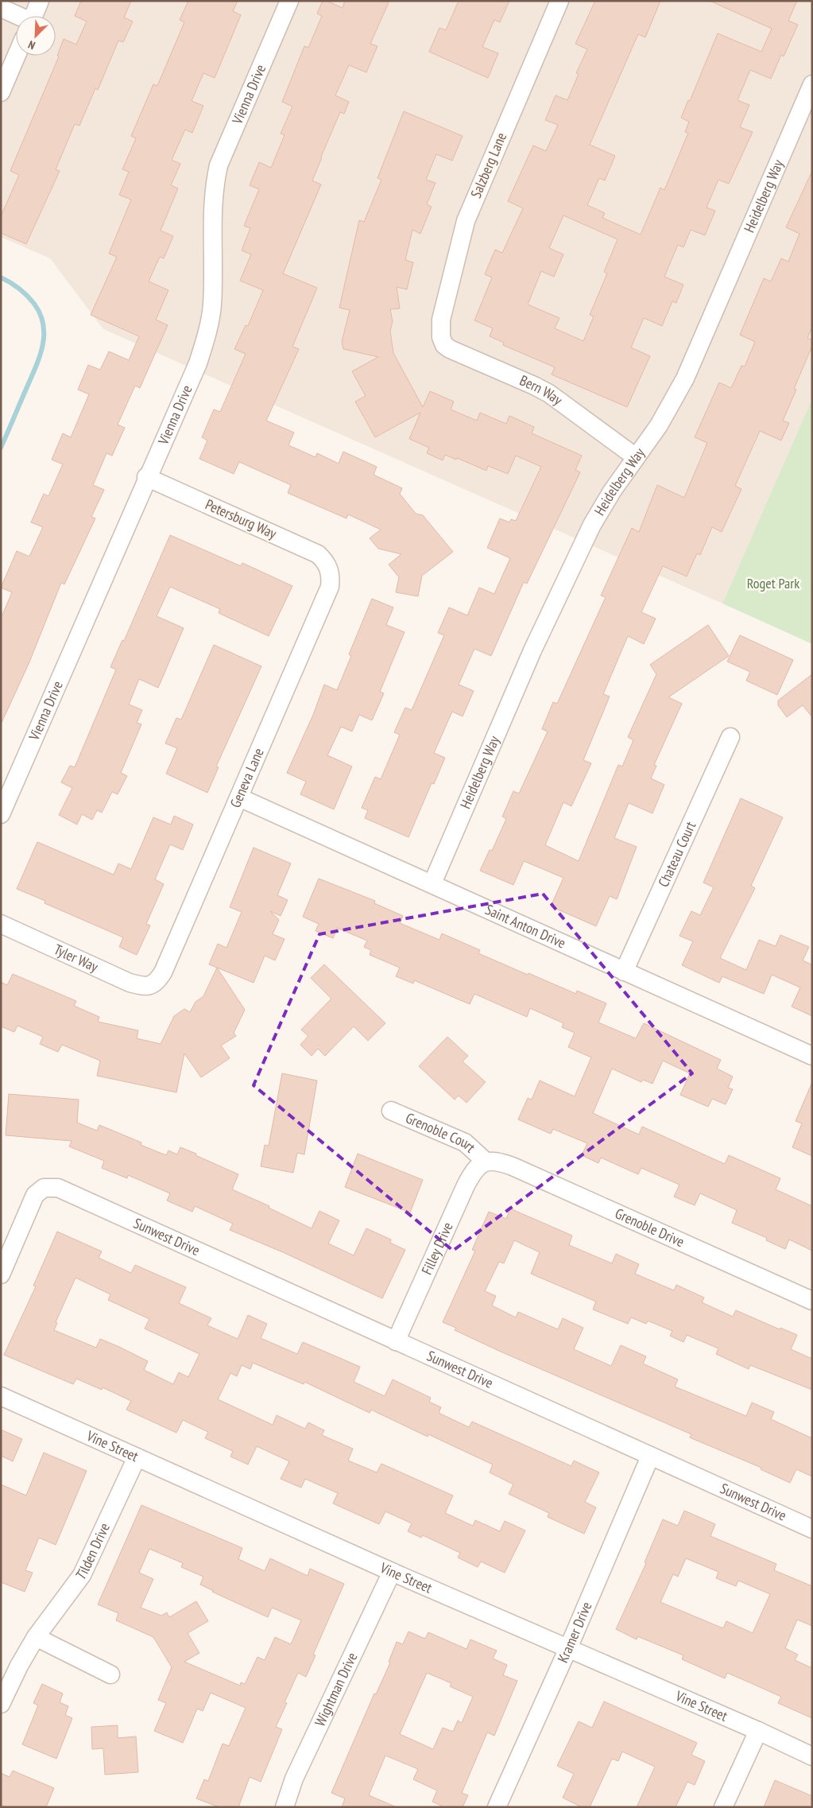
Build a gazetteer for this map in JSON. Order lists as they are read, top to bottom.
{
  "streets": {
    "street": [
      "Vienna Drive",
      "Salzberg Lane",
      "Heidelberg Way",
      "Bern Way",
      "Petersburg Way",
      "Geneva Lane",
      "Chateau Court",
      "Saint Anton Drive",
      "Tyler Way",
      "Grenoble Court",
      "Grenoble Drive",
      "Sunwest Drive",
      "Filley Drive",
      "Vine Street",
      "Tilden Drive",
      "Kramer Drive",
      "Wightman Drive"
    ]
  },
  "crossings": [
    ["Vienna Drive", "Petersburg Way"],
    ["Salzberg Lane", "Bern Way"],
    ["Heidelberg Way", "Bern Way"],
    ["Heidelberg Way", "Saint Anton Drive"],
    ["Petersburg Way", "Geneva Lane"],
    ["Geneva Lane", "Saint Anton Drive"],
    ["Geneva Lane", "Tyler Way"],
    ["Chateau Court", "Saint Anton Drive"],
    ["Grenoble Court", "Grenoble Drive"],
    ["Grenoble Court", "Filley Drive"],
    ["Grenoble Drive", "Filley Drive"],
    ["Sunwest Drive", "Filley Drive"],
    ["Sunwest Drive", "Kramer Drive"],
    ["Vine Street", "Tilden Drive"],
    ["Vine Street", "Kramer Drive"],
    ["Vine Street", "Wightman Drive"]
  ],
  "parks": ["Roget Park"],
  "north": "bottom left"
}
